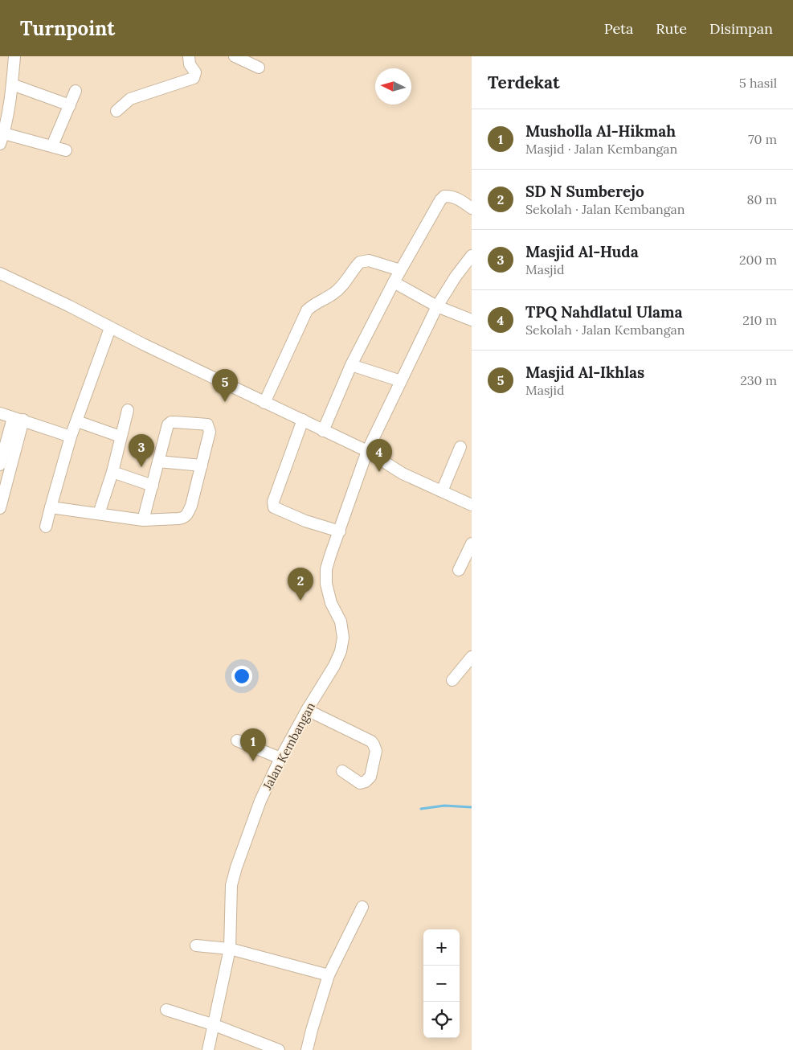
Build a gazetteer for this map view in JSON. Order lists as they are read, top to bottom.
{
  "streets": {
    "street": ["Jalan Kembangan"]
  },
  "north": "left",
  "page": {
    "header": "Turnpoint",
    "nav": ["Peta", "Rute", "Disimpan"],
    "heading": ["Terdekat", "5 hasil"],
    "list": [
      {
        "mark": "1",
        "name": "Musholla Al-Hikmah",
        "note": "Masjid · Jalan Kembangan",
        "value": "70 m"
      },
      {
        "mark": "2",
        "name": "SD N Sumberejo",
        "note": "Sekolah · Jalan Kembangan",
        "value": "80 m"
      },
      {
        "mark": "3",
        "name": "Masjid Al-Huda",
        "note": "Masjid",
        "value": "200 m"
      },
      {
        "mark": "4",
        "name": "TPQ Nahdlatul Ulama",
        "note": "Sekolah · Jalan Kembangan",
        "value": "210 m"
      },
      {
        "mark": "5",
        "name": "Masjid Al-Ikhlas",
        "note": "Masjid",
        "value": "230 m"
      }
    ],
    "pins": [
      "5",
      "3",
      "4",
      "2",
      "1"
    ],
    "map_buttons": ["+", "−"]
  }
}
